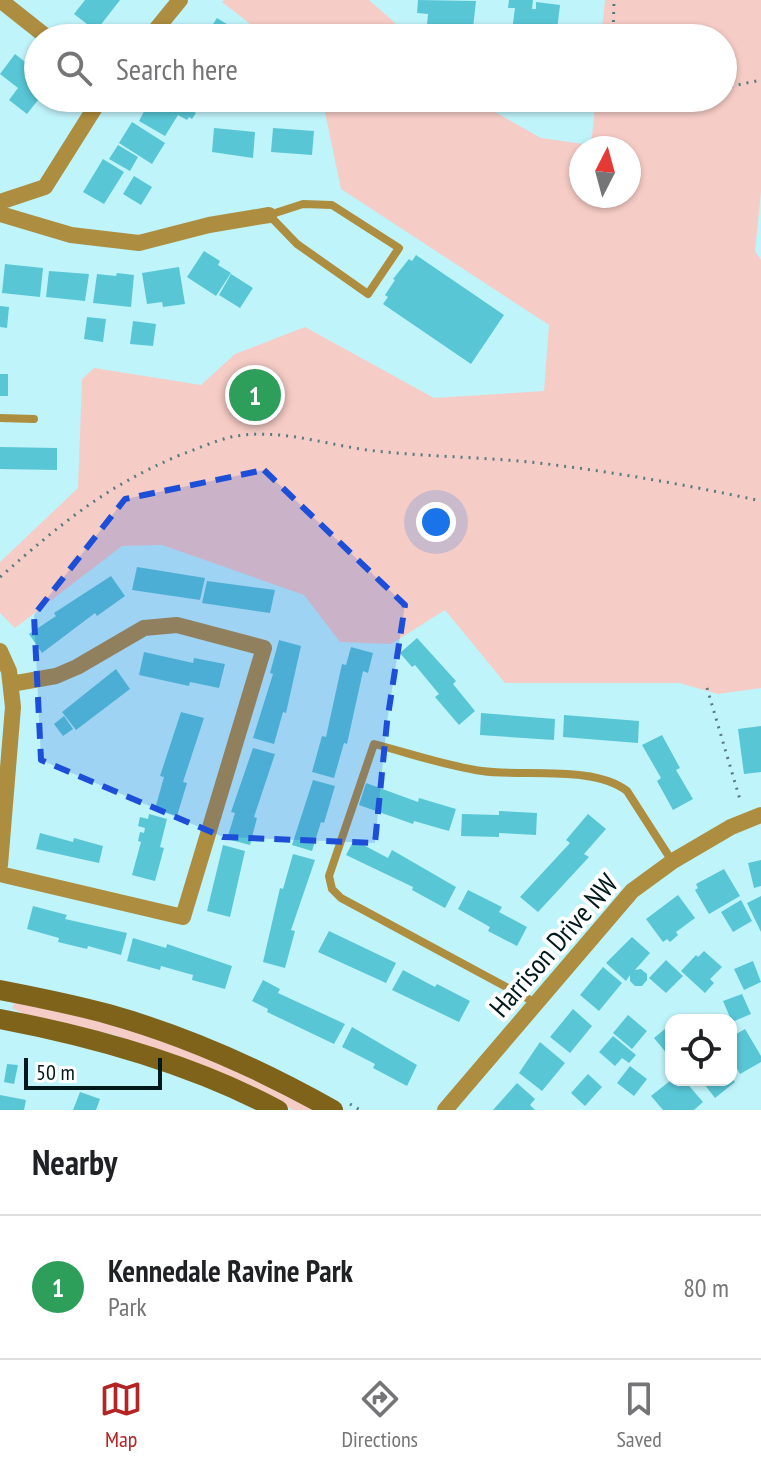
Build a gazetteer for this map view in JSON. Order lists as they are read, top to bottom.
{
  "streets": {
    "street": ["Harrison Drive NW"]
  },
  "scale_bar": "50 m",
  "north": "top",
  "page": {
    "search": "Search here",
    "pins": "1",
    "scale": "50 m",
    "heading": "Nearby",
    "list": [
      {
        "mark": "1",
        "name": "Kennedale Ravine Park",
        "note": "Park",
        "value": "80 m"
      }
    ],
    "nav": ["Map", "Directions", "Saved"]
  }
}
